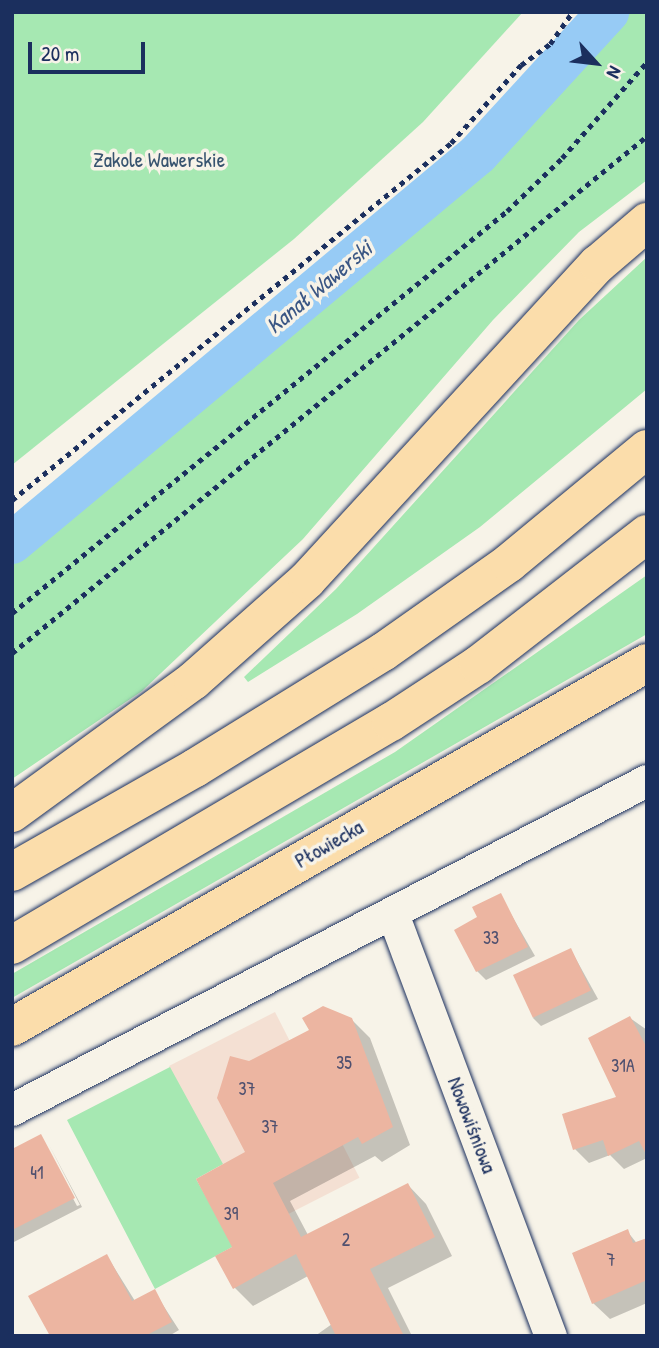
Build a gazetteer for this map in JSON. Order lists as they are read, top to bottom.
{
  "streets": {
    "main road": ["Płowiecka"],
    "street": ["Nowowiśniowa"]
  },
  "water": ["Kanał Wawerski"],
  "parks": ["Zakole Wawerskie"],
  "house_numbers": [
    "33",
    "35",
    "31A",
    "37",
    "37",
    "41",
    "39",
    "2",
    "7"
  ],
  "scale_bar": "20 m",
  "north": "bottom right"
}
